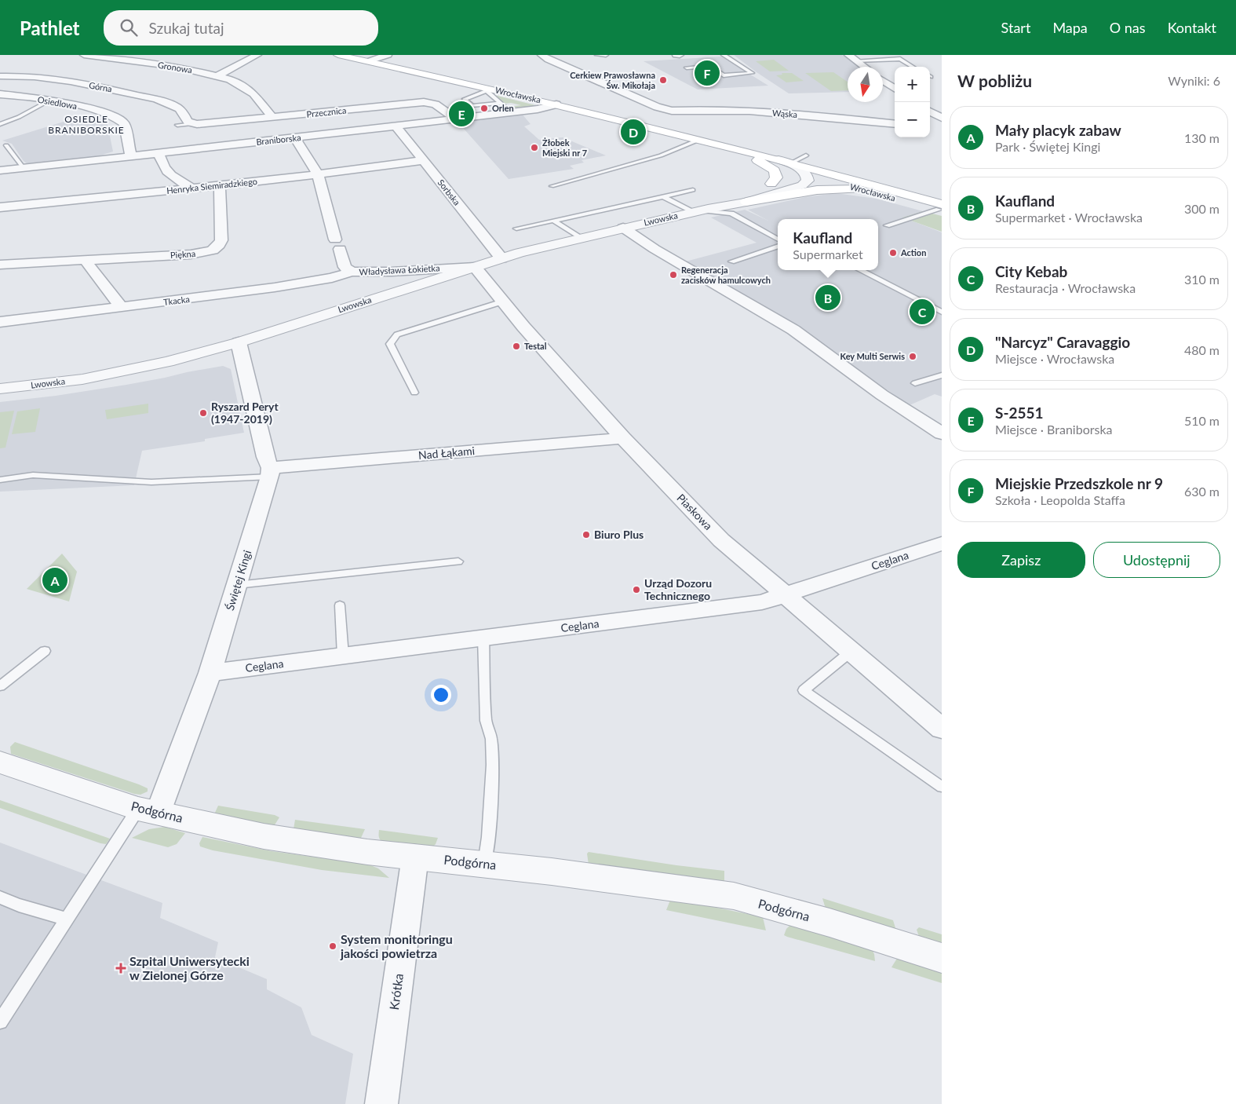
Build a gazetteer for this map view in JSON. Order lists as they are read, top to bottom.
{
  "streets": {
    "main road": ["Wrocławska"],
    "street": [
      "Gronowa",
      "Górna",
      "Osiedlowa",
      "Przecznica",
      "Wąska",
      "Braniborska",
      "Henryka Siemiradzkiego",
      "Sorbska",
      "Lwowska",
      "Piękna",
      "Władysława Łokietka",
      "Tkacka",
      "Nad Łąkami",
      "Piaskowa",
      "Ceglana",
      "Świętej Kingi",
      "Podgórna",
      "Krótka"
    ]
  },
  "crossings": [
    ["Gronowa", "Przecznica"],
    ["Górna", "Przecznica"],
    ["Wrocławska", "Braniborska"],
    ["Wrocławska", "Lwowska"],
    ["Osiedlowa", "Braniborska"],
    ["Przecznica", "Braniborska"],
    ["Braniborska", "Sorbska"],
    ["Braniborska", "Władysława Łokietka"],
    ["Henryka Siemiradzkiego", "Sorbska"],
    ["Henryka Siemiradzkiego", "Piękna"],
    ["Henryka Siemiradzkiego", "Władysława Łokietka"],
    ["Sorbska", "Lwowska"],
    ["Lwowska", "Władysława Łokietka"],
    ["Lwowska", "Piaskowa"],
    ["Władysława Łokietka", "Tkacka"],
    ["Władysława Łokietka", "Piaskowa"],
    ["Nad Łąkami", "Piaskowa"],
    ["Nad Łąkami", "Świętej Kingi"],
    ["Piaskowa", "Ceglana"],
    ["Ceglana", "Świętej Kingi"],
    ["Świętej Kingi", "Podgórna"],
    ["Podgórna", "Krótka"]
  ],
  "districts": ["OSIEDLE BRANIBORSKIE"],
  "places": {
    "other": [
      "Cerkiew Prawosławna Św. Mikołaja",
      "Orlen",
      "Żłobek Miejski nr 7",
      "Action",
      "Regeneracja zacisków hamulcowych",
      "Testal",
      "Key Multi Serwis",
      "Ryszard Peryt (1947-2019)",
      "Biuro Plus",
      "Urząd Dozoru Technicznego",
      "System monitoringu jakości powietrza"
    ],
    "health": ["Szpital Uniwersytecki w Zielonej Górze"]
  },
  "north": "bottom",
  "page": {
    "header": "Pathlet",
    "search": "Szukaj tutaj",
    "nav": [
      "Start",
      "Mapa",
      "O nas",
      "Kontakt"
    ],
    "heading": ["W pobliżu", "Wyniki: 6"],
    "pins": [
      "F",
      "E",
      "D",
      "B",
      "C",
      "A"
    ],
    "map_buttons": ["+", "−"],
    "list": [
      {
        "mark": "A",
        "name": "Mały placyk zabaw",
        "note": "Park · Świętej Kingi",
        "value": "130 m"
      },
      {
        "mark": "B",
        "name": "Kaufland",
        "note": "Supermarket · Wrocławska",
        "value": "300 m"
      },
      {
        "mark": "C",
        "name": "City Kebab",
        "note": "Restauracja · Wrocławska",
        "value": "310 m"
      },
      {
        "mark": "D",
        "name": "\"Narcyz\" Caravaggio",
        "note": "Miejsce · Wrocławska",
        "value": "480 m"
      },
      {
        "mark": "E",
        "name": "S-2551",
        "note": "Miejsce · Braniborska",
        "value": "510 m"
      },
      {
        "mark": "F",
        "name": "Miejskie Przedszkole nr 9",
        "note": "Szkoła · Leopolda Staffa",
        "value": "630 m"
      }
    ],
    "popup": ["Kaufland", "Supermarket"],
    "buttons": ["Zapisz", "Udostępnij"]
  }
}
